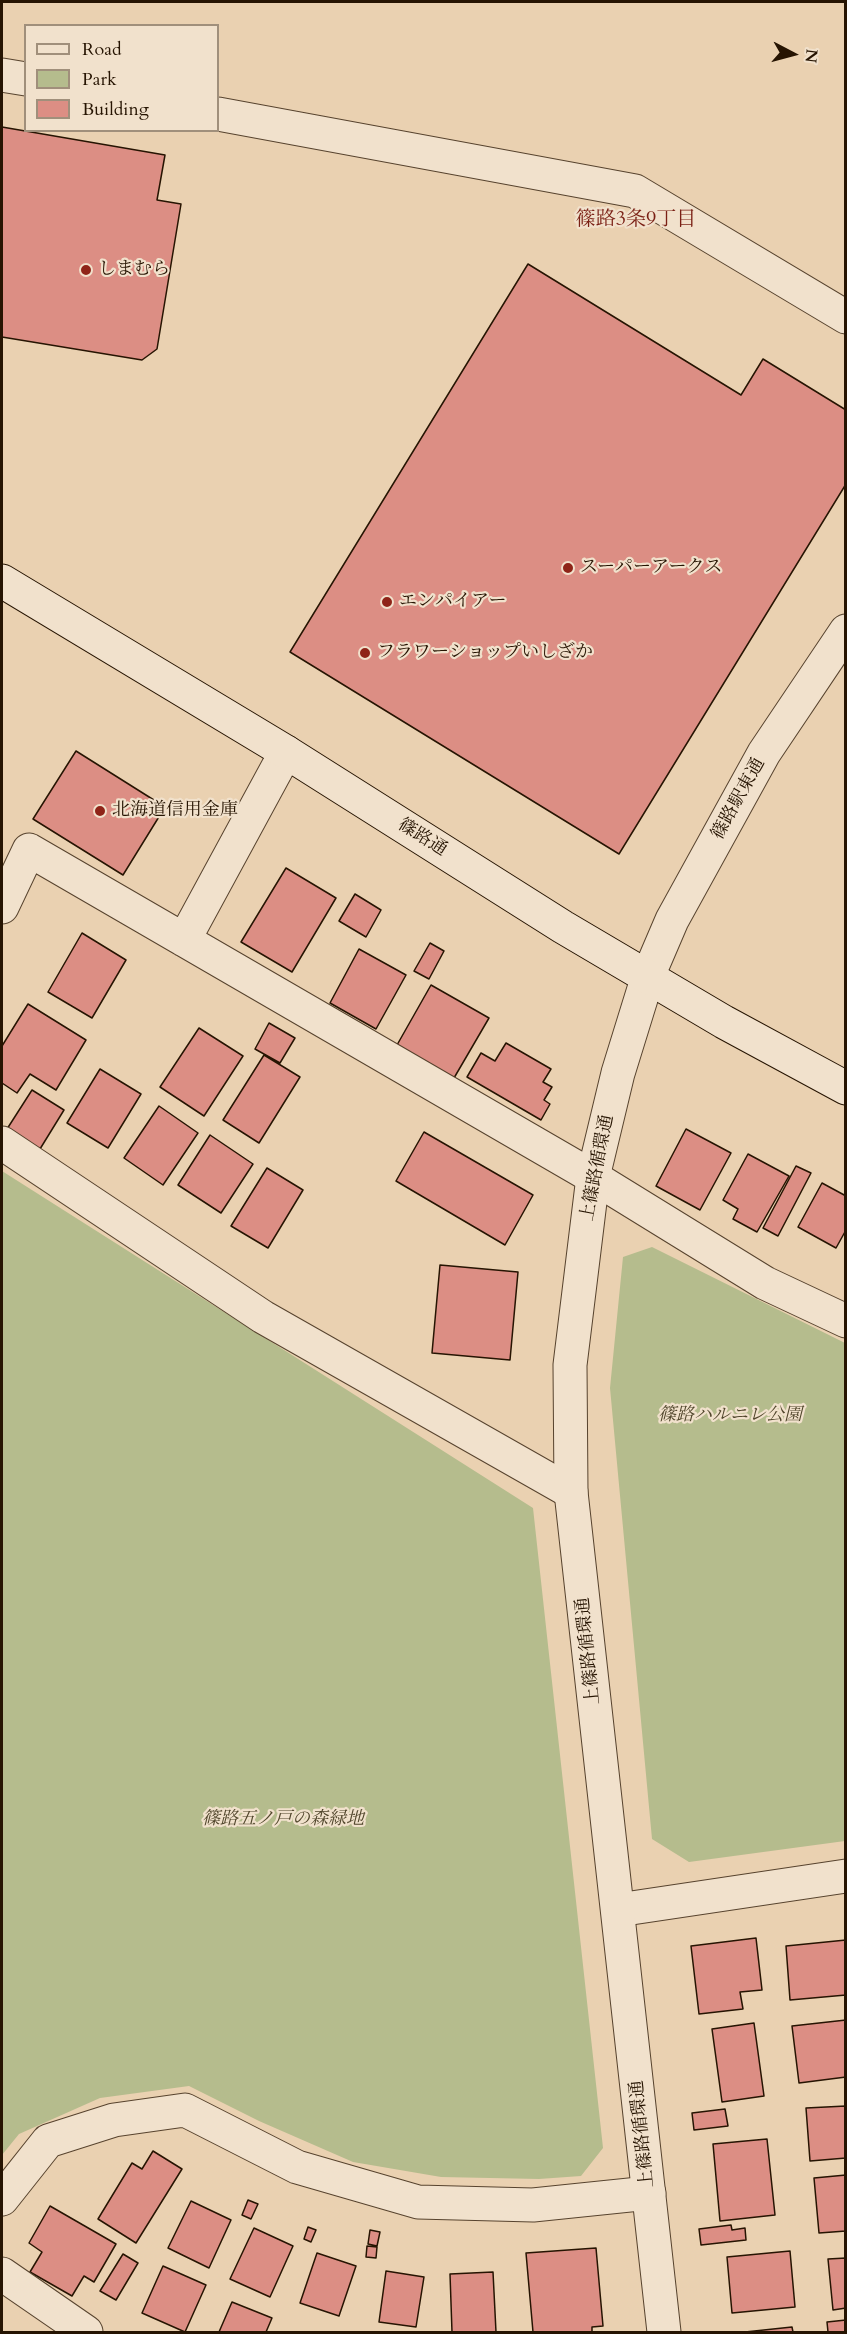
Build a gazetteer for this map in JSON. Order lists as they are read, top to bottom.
{
  "streets": {
    "street": ["篠路駅東通", "篠路通", "上篠路循環通"]
  },
  "crossings": [
    ["篠路駅東通", "篠路通"],
    ["篠路駅東通", "上篠路循環通"],
    ["篠路通", "上篠路循環通"]
  ],
  "districts": ["篠路3条9丁目"],
  "parks": ["篠路ハルニレ公園", "篠路五ノ戸の森緑地"],
  "places": [
    "しまむら",
    "スーパーアークス",
    "エンパイアー",
    "フラワーショップいしざか",
    "北海道信用金庫"
  ],
  "legend": ["Road", "Park", "Building"],
  "north": "right"
}
